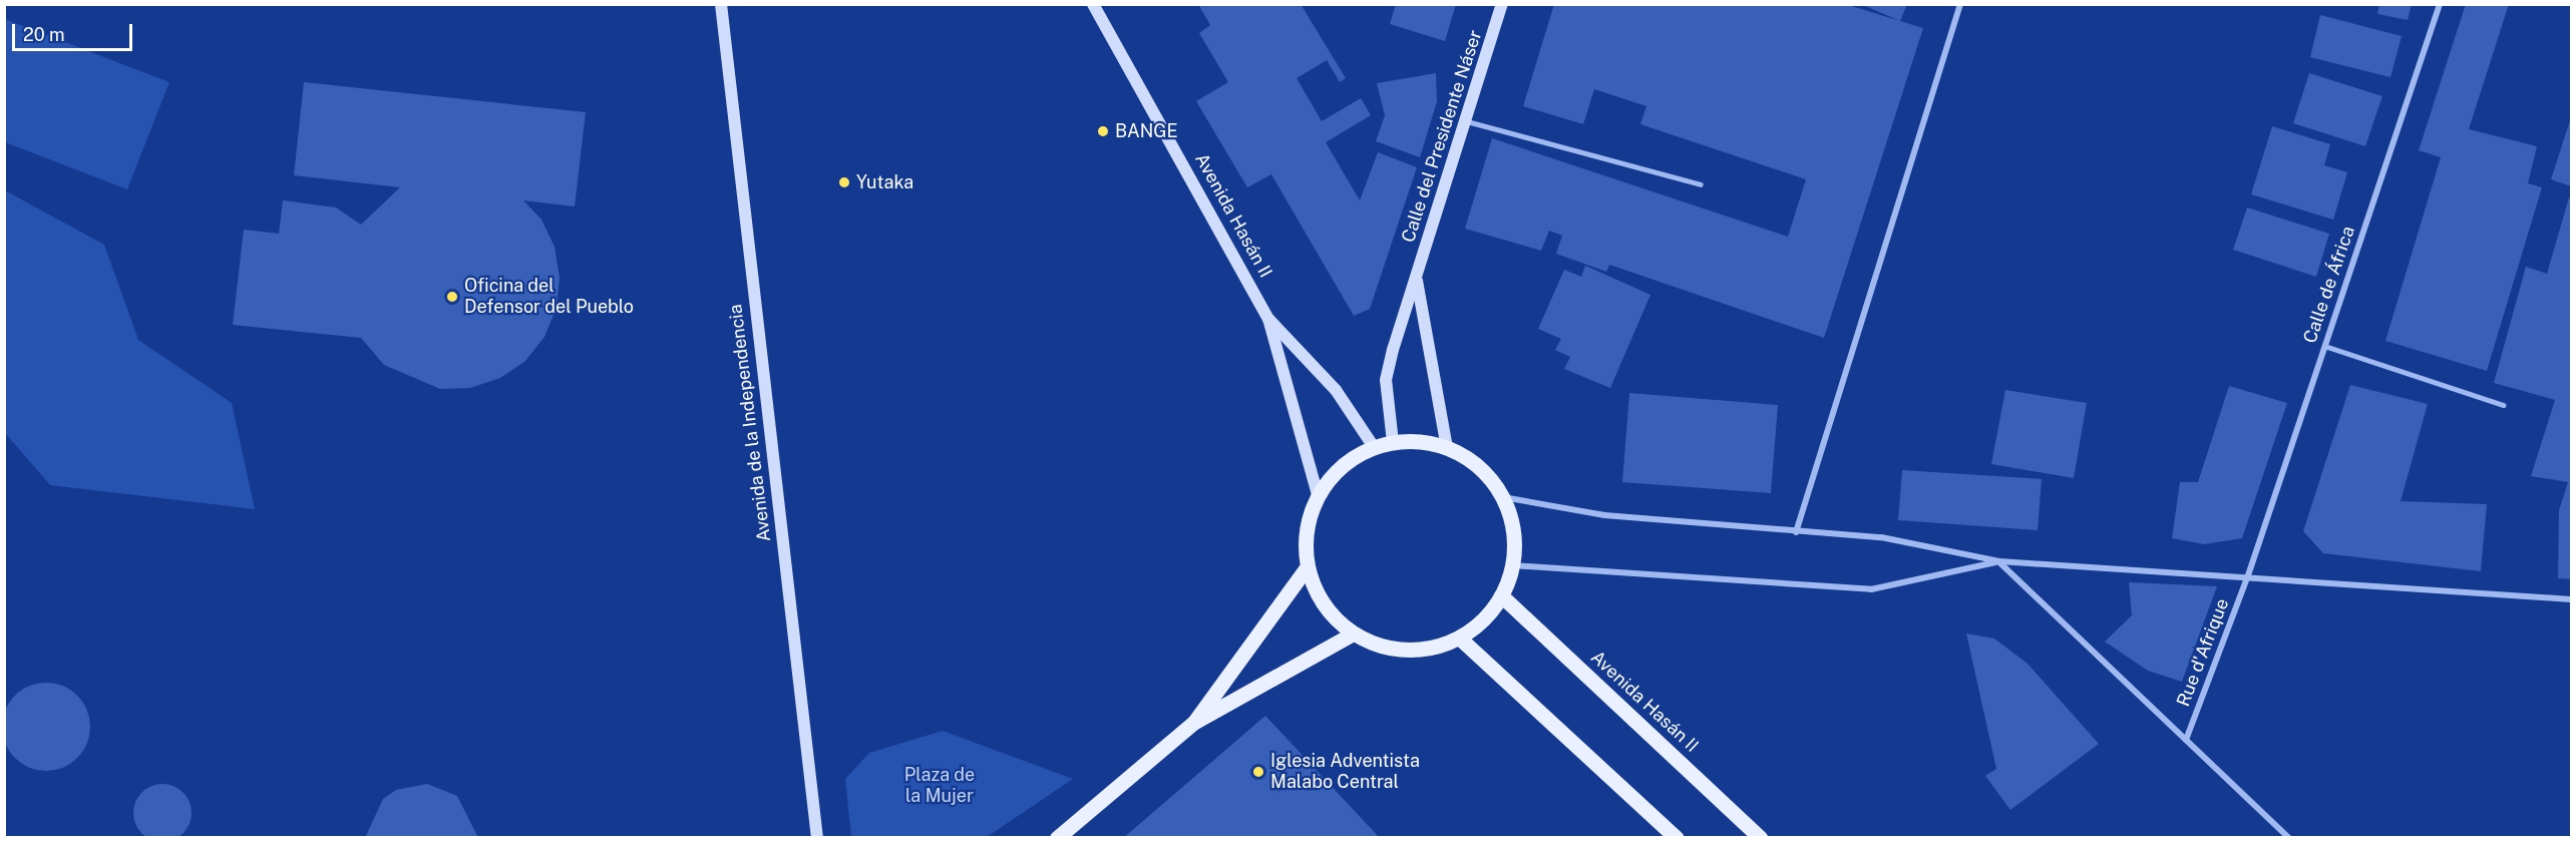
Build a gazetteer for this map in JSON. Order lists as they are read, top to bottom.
{
  "streets": {
    "main road": ["Calle del Presidente Náser", "Avenida Hasán II", "Avenida de la Independencia"],
    "street": ["Calle de África", "Rue d'Afrique"]
  },
  "crossings": [
    ["Calle del Presidente Náser", "Avenida Hasán II"],
    ["Calle de África", "Rue d'Afrique"]
  ],
  "parks": ["Plaza de la Mujer"],
  "places": [
    "BANGE",
    "Yutaka",
    "Oficina del Defensor del Pueblo",
    "Iglesia Adventista Malabo Central"
  ],
  "scale_bar": "20 m"
}
